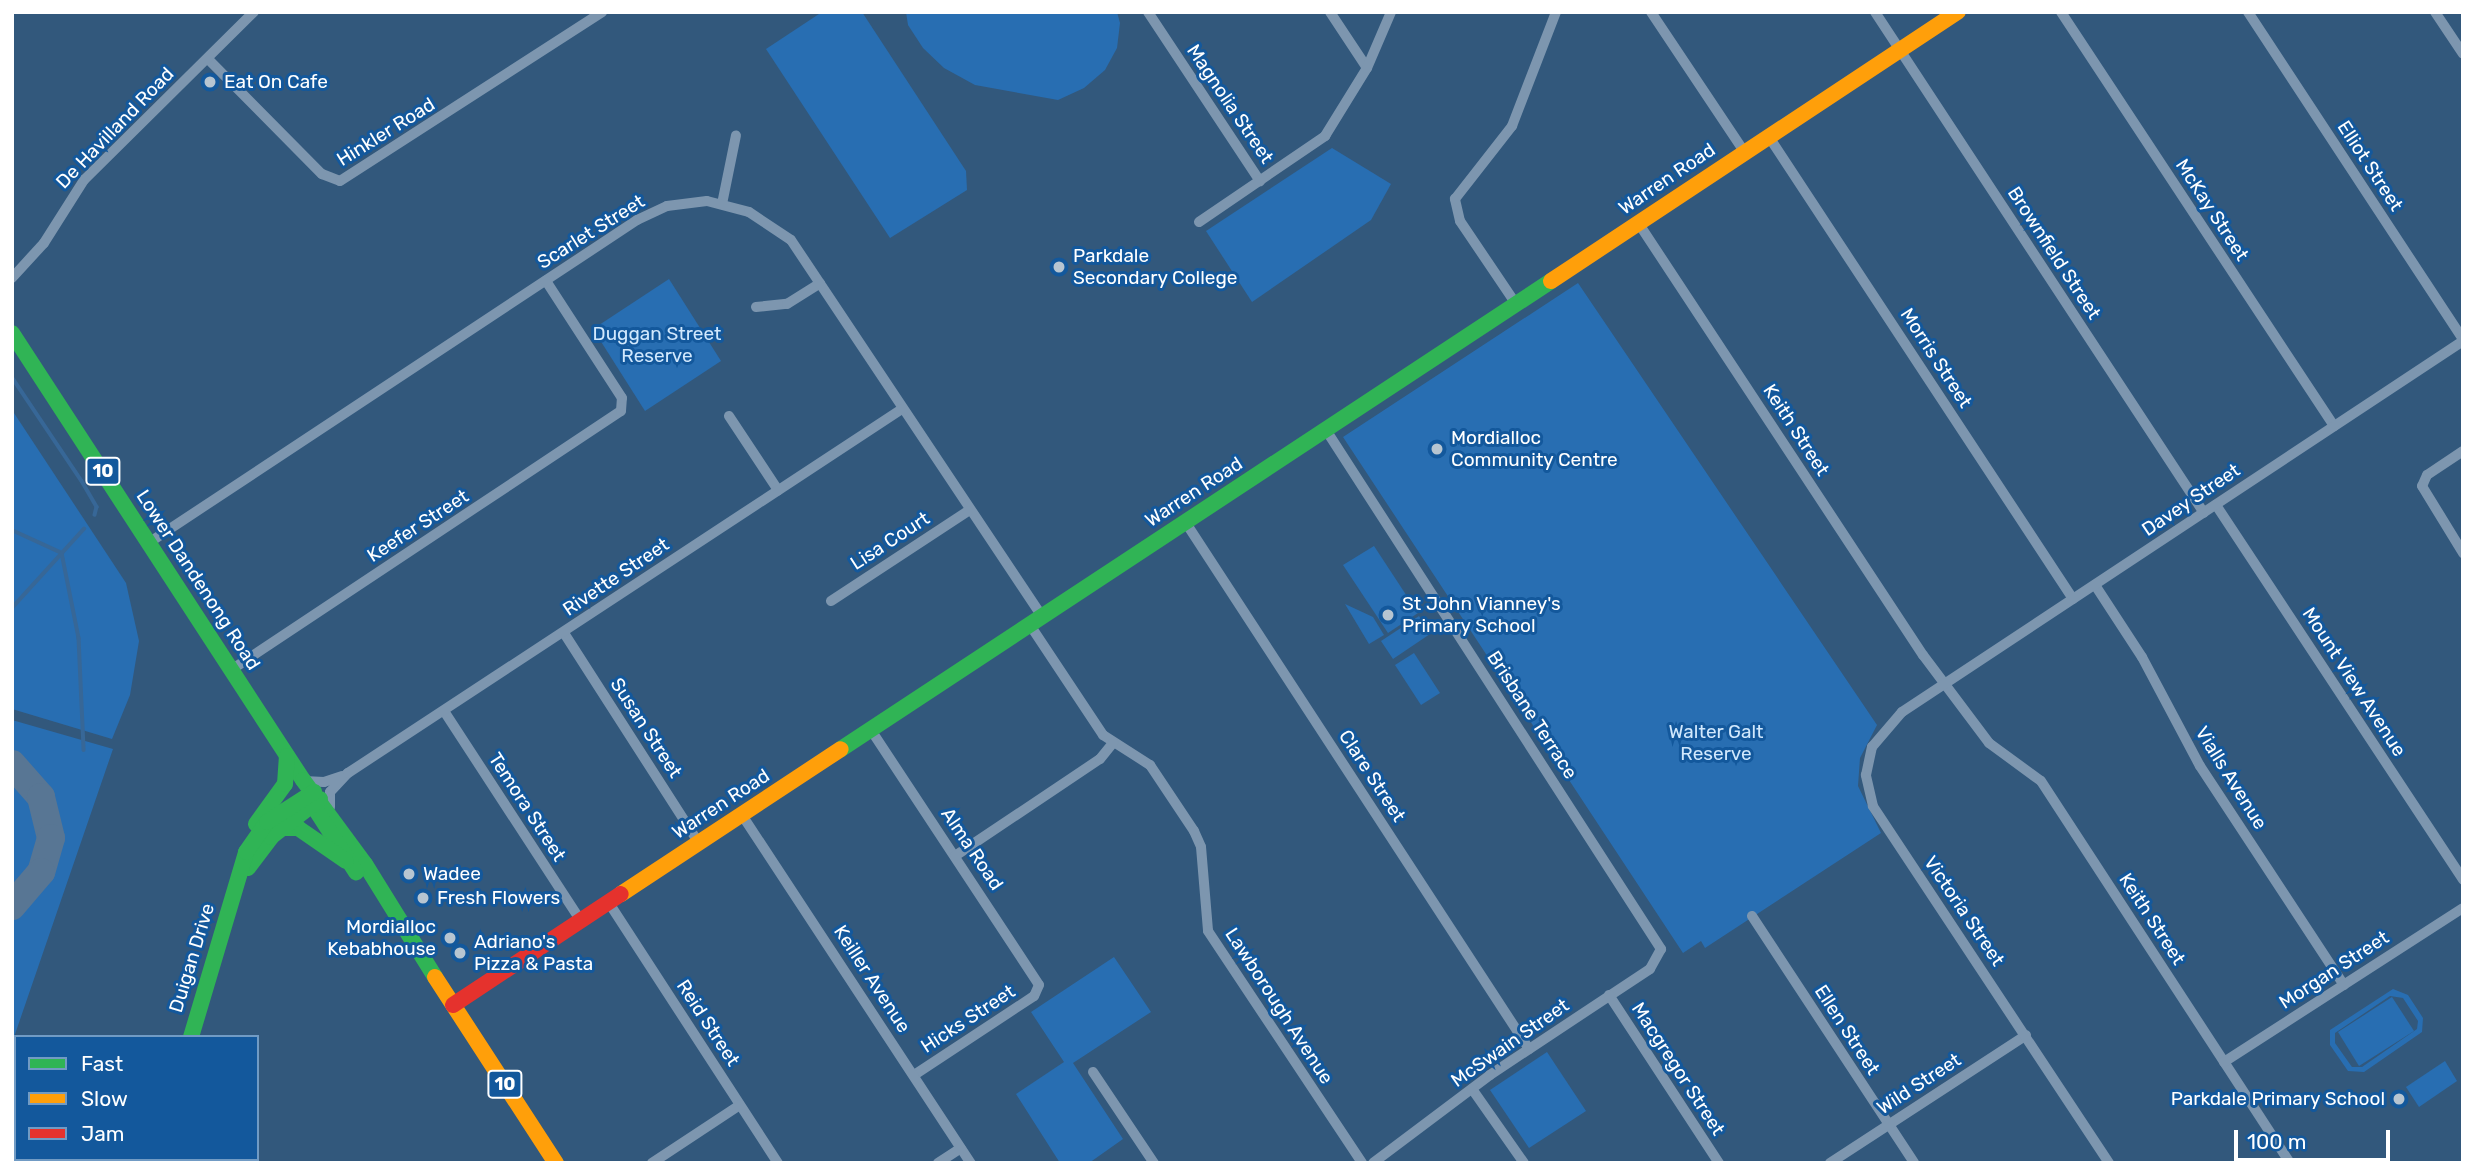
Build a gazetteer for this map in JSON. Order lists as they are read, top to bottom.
{
  "streets": {
    "main road": [
      "Warren Road",
      "10",
      "Lower Dandenong Road",
      "Duigan Drive"
    ],
    "street": [
      "Magnolia Street",
      "De Havilland Road",
      "Hinkler Road",
      "Elliot Street",
      "McKay Street",
      "Scarlet Street",
      "Brownfield Street",
      "Morris Street",
      "Keith Street",
      "Davey Street",
      "Keefer Street",
      "Lisa Court",
      "Rivette Street",
      "Mount View Avenue",
      "Brisbane Terrace",
      "Susan Street",
      "Clare Street",
      "Vialls Avenue",
      "Temora Street",
      "Alma Road",
      "Victoria Street",
      "Morgan Street",
      "Keiller Avenue",
      "Lawborough Avenue",
      "Hicks Street",
      "Reid Street",
      "Ellen Street",
      "McSwain Street",
      "Macgregor Street",
      "Wild Street"
    ]
  },
  "crossings": [
    ["De Havilland Road", "Hinkler Road"],
    ["Elliot Street", "Davey Street"],
    ["Warren Road", "Scarlet Street"],
    ["Warren Road", "Brownfield Street"],
    ["Warren Road", "Morris Street"],
    ["Warren Road", "Keith Street"],
    ["Warren Road", "Lower Dandenong Road"],
    ["Warren Road", "Brisbane Terrace"],
    ["Warren Road", "Susan Street"],
    ["Warren Road", "Clare Street"],
    ["Warren Road", "Temora Street"],
    ["Warren Road", "Alma Road"],
    ["Warren Road", "Keiller Avenue"],
    ["Warren Road", "Lawborough Avenue"],
    ["Warren Road", "Reid Street"],
    ["McKay Street", "Davey Street"],
    ["Scarlet Street", "Keefer Street"],
    ["Scarlet Street", "Lisa Court"],
    ["Scarlet Street", "Rivette Street"],
    ["Scarlet Street", "Lower Dandenong Road"],
    ["Scarlet Street", "Lawborough Avenue"],
    ["Brownfield Street", "Davey Street"],
    ["Morris Street", "Davey Street"],
    ["Keith Street", "Davey Street"],
    ["Keith Street", "Victoria Street"],
    ["Keith Street", "Morgan Street"],
    ["Davey Street", "Mount View Avenue"],
    ["Davey Street", "Vialls Avenue"],
    ["Davey Street", "Victoria Street"],
    ["Keefer Street", "Lower Dandenong Road"],
    ["Rivette Street", "Lower Dandenong Road"],
    ["Rivette Street", "Susan Street"],
    ["Rivette Street", "Temora Street"],
    ["Rivette Street", "Duigan Drive"],
    ["Lower Dandenong Road", "Duigan Drive"],
    ["Brisbane Terrace", "McSwain Street"],
    ["Clare Street", "McSwain Street"],
    ["Vialls Avenue", "Morgan Street"],
    ["Alma Road", "Hicks Street"],
    ["Victoria Street", "Wild Street"],
    ["Keiller Avenue", "Hicks Street"],
    ["Ellen Street", "Wild Street"],
    ["McSwain Street", "Macgregor Street"]
  ],
  "parks": ["Duggan Street Reserve", "Walter Galt Reserve"],
  "places": [
    "Eat On Cafe",
    "Parkdale Secondary College",
    "Mordialloc Community Centre",
    "St John Vianney's Primary School",
    "Wadee",
    "Fresh Flowers",
    "Mordialloc Kebabhouse",
    "Adriano's Pizza & Pasta",
    "Parkdale Primary School"
  ],
  "legend": ["Fast", "Slow", "Jam"],
  "scale_bar": "100 m"
}
